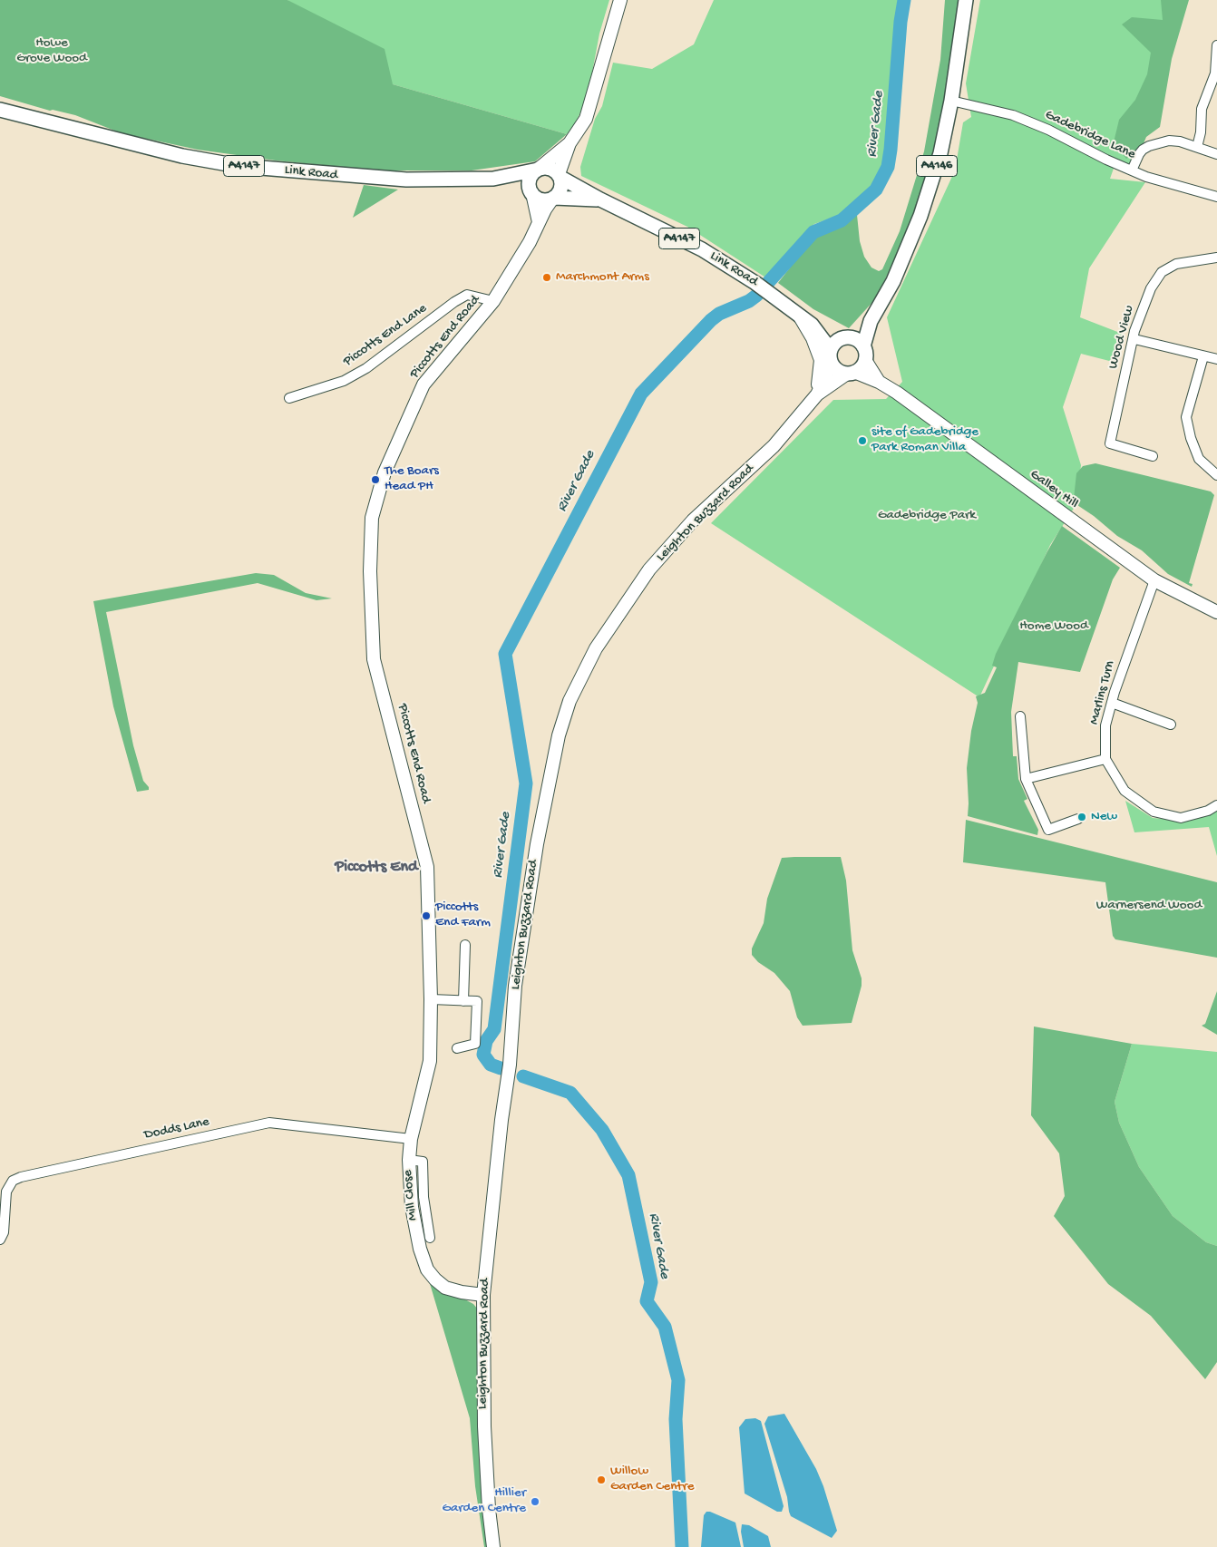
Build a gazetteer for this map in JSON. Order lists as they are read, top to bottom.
{
  "streets": {
    "main road": ["A4147", "A4146", "Link Road"],
    "street": [
      "Gadebridge Lane",
      "Piccotts End Lane",
      "Piccotts End Road",
      "Wood View",
      "Galley Hill",
      "Leighton Buzzard Road",
      "Marlins Turn",
      "Dodds Lane",
      "Mill Close"
    ]
  },
  "crossings": [
    ["Gadebridge Lane", "A4146"],
    ["A4146", "Link Road"],
    ["A4146", "Galley Hill"],
    ["A4146", "Leighton Buzzard Road"],
    ["Link Road", "Piccotts End Road"],
    ["Link Road", "Galley Hill"],
    ["Link Road", "Leighton Buzzard Road"],
    ["Piccotts End Lane", "Piccotts End Road"],
    ["Piccotts End Road", "Leighton Buzzard Road"],
    ["Piccotts End Road", "Dodds Lane"],
    ["Piccotts End Road", "Mill Close"],
    ["Galley Hill", "Leighton Buzzard Road"],
    ["Galley Hill", "Marlins Turn"]
  ],
  "districts": ["Piccotts End"],
  "water": ["River Gade"],
  "parks": [
    "Howe Grove Wood",
    "Gadebridge Park",
    "Home Wood",
    "Warnersend Wood"
  ],
  "places": [
    "Marchmont Arms",
    "site of Gadebridge Park Roman Villa",
    "The Boars Head PH",
    "New",
    "Piccotts End Farm",
    "Willow Garden Centre",
    "Hillier Garden Centre"
  ]
}
